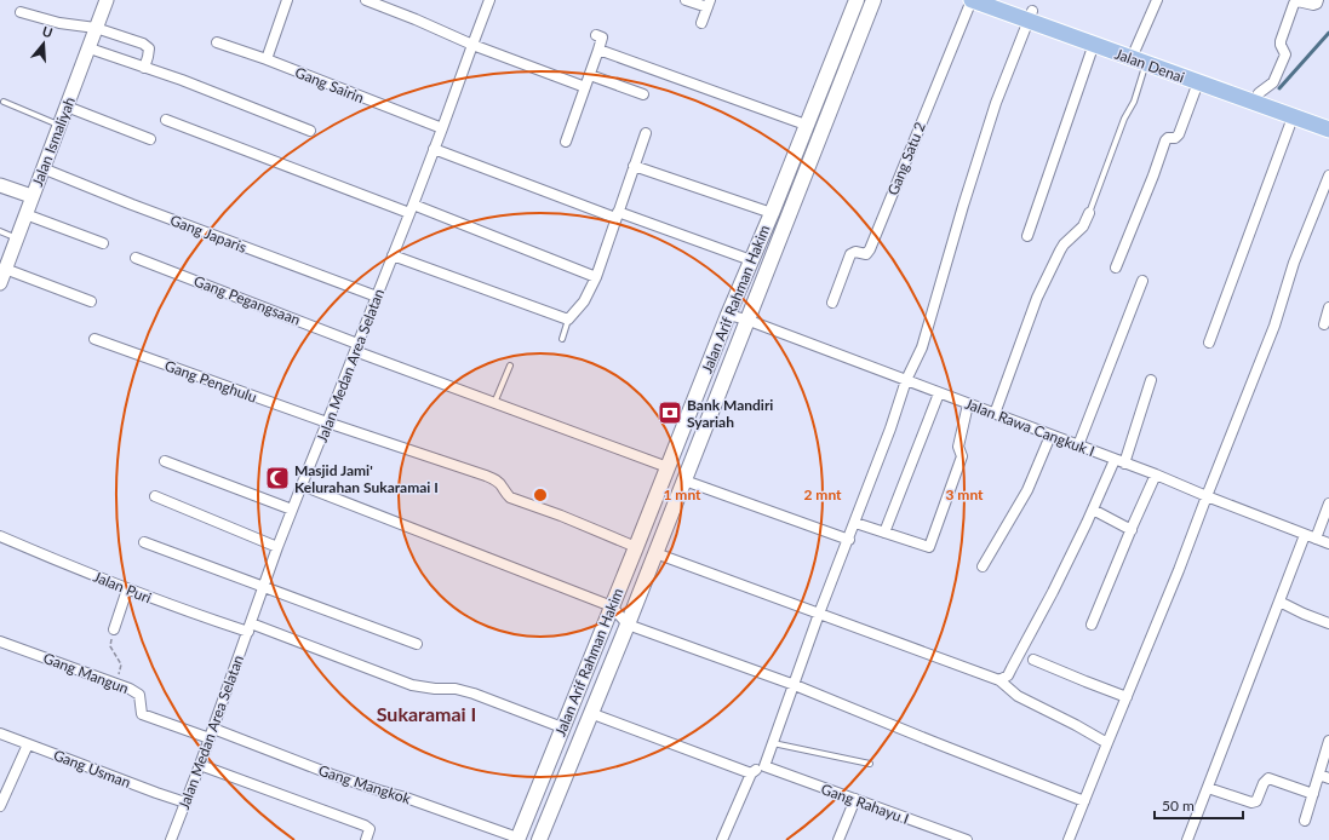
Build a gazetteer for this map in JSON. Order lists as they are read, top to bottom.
{
  "streets": {
    "main road": ["Jalan Denai", "Jalan Arif Rahman Hakim"],
    "street": [
      "Gang Sairin",
      "Jalan Ismaliyah",
      "Gang Satu 2",
      "Gang Japaris",
      "Gang Pegangsaan",
      "Jalan Medan Area Selatan",
      "Gang Penghulu",
      "Jalan Rawa Cangkuk I",
      "Jalan Puri",
      "Gang Mangun",
      "Gang Usman",
      "Gang Mangkok",
      "Gang Rahayu I"
    ]
  },
  "crossings": [
    ["Jalan Denai", "Gang Satu 2"],
    ["Gang Sairin", "Jalan Medan Area Selatan"],
    ["Jalan Ismaliyah", "Gang Japaris"],
    ["Gang Japaris", "Jalan Medan Area Selatan"],
    ["Jalan Arif Rahman Hakim", "Gang Pegangsaan"],
    ["Jalan Arif Rahman Hakim", "Gang Penghulu"],
    ["Jalan Arif Rahman Hakim", "Jalan Rawa Cangkuk I"],
    ["Jalan Arif Rahman Hakim", "Jalan Puri"],
    ["Jalan Arif Rahman Hakim", "Gang Mangkok"],
    ["Gang Pegangsaan", "Jalan Medan Area Selatan"],
    ["Jalan Medan Area Selatan", "Gang Penghulu"],
    ["Jalan Medan Area Selatan", "Jalan Puri"],
    ["Jalan Medan Area Selatan", "Gang Mangun"],
    ["Jalan Medan Area Selatan", "Gang Usman"],
    ["Jalan Medan Area Selatan", "Gang Mangkok"],
    ["Gang Mangun", "Gang Mangkok"]
  ],
  "districts": ["Sukaramai I"],
  "places": {
    "bank": ["Bank Mandiri Syariah"],
    "mosque": ["Masjid Jami' Kelurahan Sukaramai I"]
  },
  "scale_bar": "50 m",
  "north": "top",
  "rings": ["1 mnt", "2 mnt", "3 mnt"]
}
